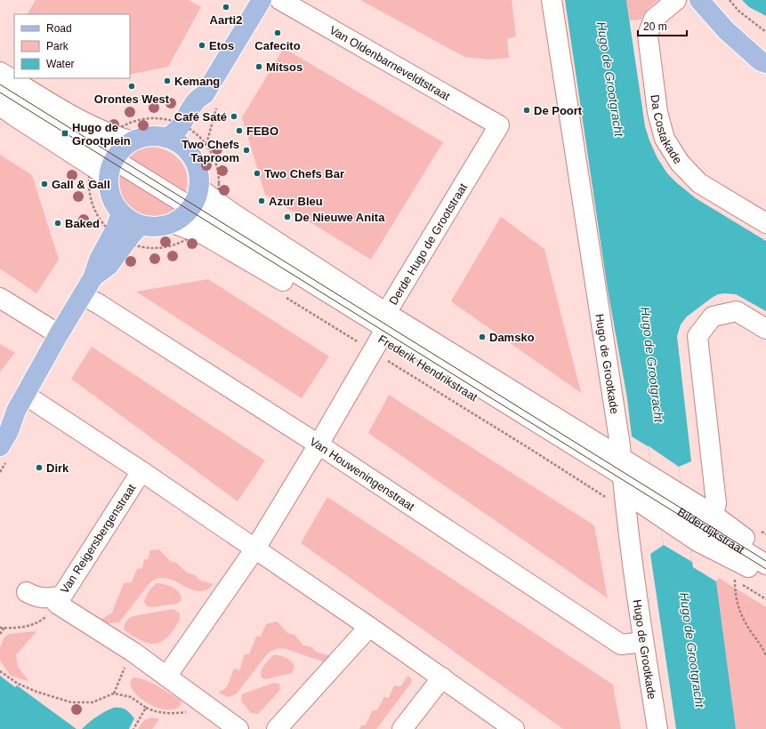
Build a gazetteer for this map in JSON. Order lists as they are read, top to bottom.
{
  "streets": {
    "street": [
      "Van Oldenbarneveldtstraat",
      "Da Costakade",
      "Derde Hugo de Grootstraat",
      "Hugo de Grootkade",
      "Frederik Hendrikstraat",
      "Van Houweningenstraat",
      "Bilderdijkstraat",
      "Van Reigersbergenstraat"
    ]
  },
  "crossings": [
    ["Van Oldenbarneveldtstraat", "Derde Hugo de Grootstraat"],
    ["Derde Hugo de Grootstraat", "Frederik Hendrikstraat"],
    ["Derde Hugo de Grootstraat", "Van Houweningenstraat"],
    ["Derde Hugo de Grootstraat", "Van Reigersbergenstraat"],
    ["Hugo de Grootkade", "Frederik Hendrikstraat"],
    ["Hugo de Grootkade", "Van Houweningenstraat"],
    ["Frederik Hendrikstraat", "Bilderdijkstraat"]
  ],
  "water": ["Hugo de Grootgracht"],
  "places": {
    "other": [
      "Aarti2",
      "Cafecito",
      "Etos",
      "Mitsos",
      "Kemang",
      "Orontes West",
      "De Poort",
      "Café Saté",
      "FEBO",
      "Two Chefs Taproom",
      "Two Chefs Bar",
      "Gall & Gall",
      "Azur Bleu",
      "De Nieuwe Anita",
      "Baked",
      "Damsko",
      "Dirk"
    ],
    "transit": ["Hugo de Grootplein"]
  },
  "legend": ["Road", "Park", "Water"],
  "scale_bar": "20 m"
}
